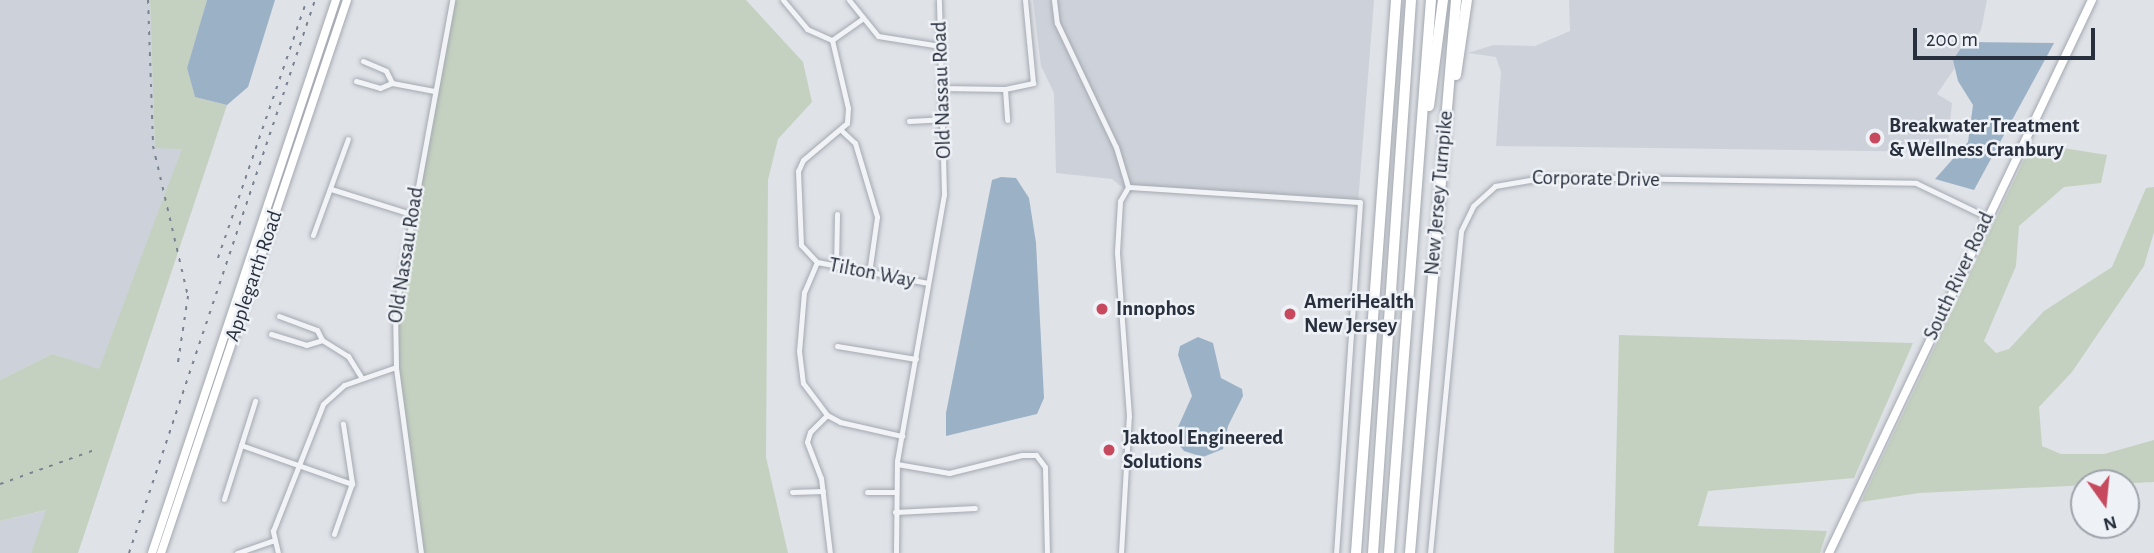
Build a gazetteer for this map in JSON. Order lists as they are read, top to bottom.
{
  "streets": {
    "highway": ["New Jersey Turnpike"],
    "main road": ["Applegarth Road", "South River Road"],
    "street": ["Old Nassau Road", "Corporate Drive", "Tilton Way"]
  },
  "crossings": [
    ["Old Nassau Road", "Tilton Way"],
    ["Corporate Drive", "South River Road"]
  ],
  "places": [
    "Breakwater Treatment & Wellness Cranbury",
    "Innophos",
    "AmeriHealth New Jersey",
    "Jaktool Engineered Solutions"
  ],
  "scale_bar": "200 m",
  "north": "bottom"
}
